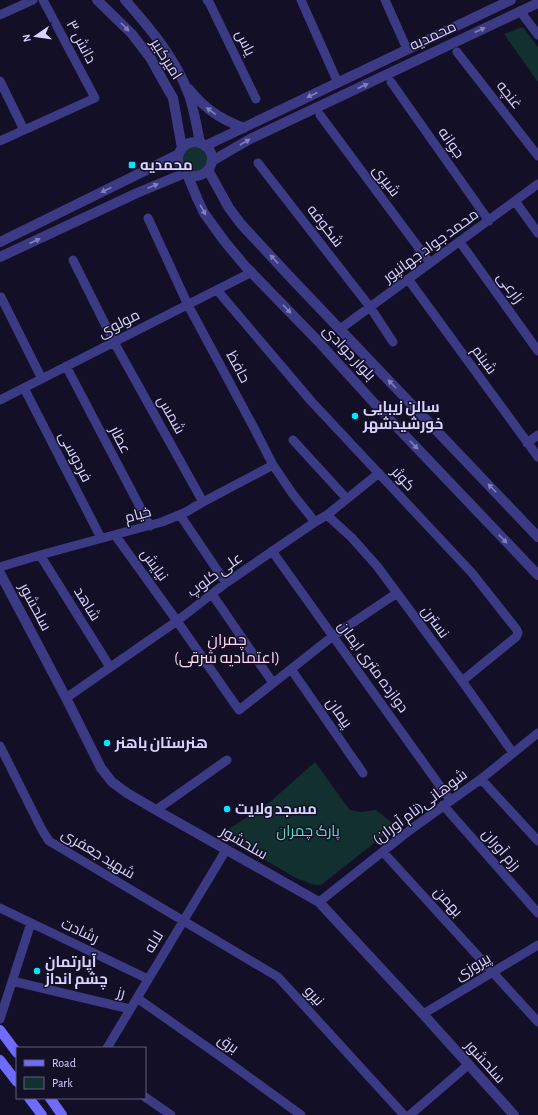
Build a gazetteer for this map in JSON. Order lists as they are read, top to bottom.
{
  "streets": {
    "street": [
      "محمدیه",
      "دانش ۳",
      "یاس",
      "امیرکبیر",
      "غنچه",
      "جوانه",
      "شیری",
      "شکوفه",
      "محمد جواد جهانپور",
      "زارعی",
      "مولوی",
      "بلوار جوادی",
      "شبنم",
      "حافظ",
      "شمس",
      "عطار",
      "فردوسی",
      "کوثر",
      "خیام",
      "نیایش",
      "علی کلوپ",
      "شاهد",
      "سلحشور",
      "نسترن",
      "دوازده متری ایمان",
      "پیمان",
      "شوهانی(نام آوران)",
      "رزم آوران",
      "شهید جعفری",
      "بهمن",
      "رشادت",
      "لاله",
      "پیروزی",
      "رز",
      "نیرو",
      "برق"
    ]
  },
  "crossings": [
    ["محمدیه", "امیرکبیر"],
    ["محمدیه", "بلوار جوادی"],
    ["امیرکبیر", "بلوار جوادی"],
    ["جوانه", "محمد جواد جهانپور"],
    ["شیری", "محمد جواد جهانپور"],
    ["شکوفه", "محمد جواد جهانپور"],
    ["محمد جواد جهانپور", "زارعی"],
    ["محمد جواد جهانپور", "بلوار جوادی"],
    ["محمد جواد جهانپور", "شبنم"],
    ["مولوی", "بلوار جوادی"],
    ["مولوی", "حافظ"],
    ["مولوی", "شمس"],
    ["مولوی", "عطار"],
    ["مولوی", "فردوسی"],
    ["مولوی", "کوثر"],
    ["حافظ", "خیام"],
    ["حافظ", "علی کلوپ"],
    ["شمس", "خیام"],
    ["عطار", "خیام"],
    ["فردوسی", "خیام"],
    ["کوثر", "علی کلوپ"],
    ["کوثر", "نسترن"],
    ["خیام", "نیایش"],
    ["خیام", "شاهد"],
    ["نیایش", "علی کلوپ"],
    ["علی کلوپ", "شاهد"],
    ["علی کلوپ", "سلحشور"],
    ["علی کلوپ", "نسترن"],
    ["علی کلوپ", "دوازده متری ایمان"],
    ["سلحشور", "شوهانی(نام آوران)"],
    ["سلحشور", "لاله"],
    ["سلحشور", "پیروزی"],
    ["نسترن", "شوهانی(نام آوران)"],
    ["دوازده متری ایمان", "شوهانی(نام آوران)"],
    ["دوازده متری ایمان", "رزم آوران"],
    ["شوهانی(نام آوران)", "رزم آوران"],
    ["شوهانی(نام آوران)", "بهمن"],
    ["شهید جعفری", "لاله"],
    ["شهید جعفری", "نیرو"],
    ["بهمن", "پیروزی"],
    ["رشادت", "لاله"],
    ["لاله", "رز"],
    ["لاله", "نیرو"],
    ["لاله", "برق"]
  ],
  "districts": ["چمران (اعتمادیه شرقی)"],
  "parks": ["پارک چمران"],
  "places": {
    "transit": ["محمدیه"],
    "other": [
      "سالن زیبایی خورشیدشهر",
      "هنرستان باهنر",
      "مسجد ولایت",
      "آپارتمان چشم انداز"
    ]
  },
  "legend": ["Road", "Park"],
  "north": "left"
}
